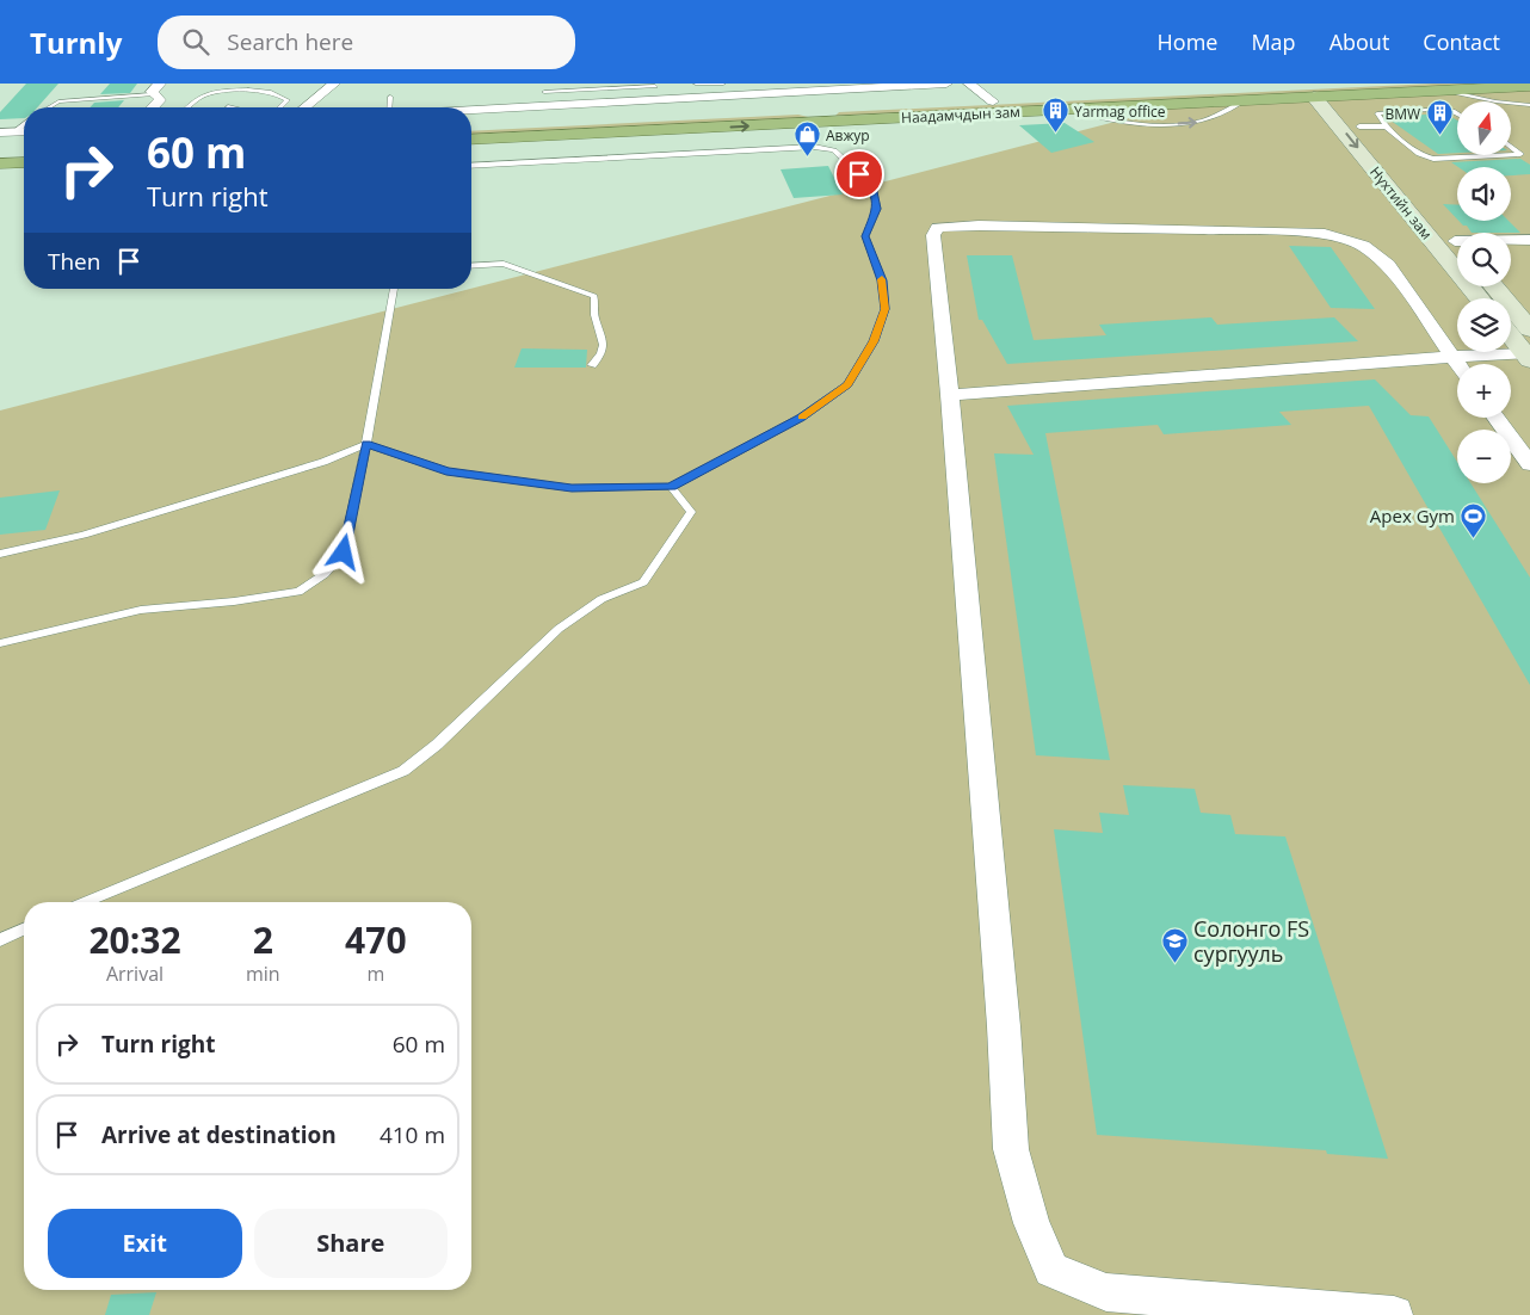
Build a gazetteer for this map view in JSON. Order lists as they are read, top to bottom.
{
  "streets": {
    "highway": ["Наадамчдын зам"],
    "main road": ["Нүхтийн зам"]
  },
  "crossings": [
    ["Наадамчдын зам", "Нүхтийн зам"]
  ],
  "places": {
    "building": ["Yarmag office", "BMW"],
    "shop": ["Авжур"],
    "sports": ["Apex Gym"],
    "school or university": ["Солонго FS сургууль"]
  },
  "north": "top",
  "page": {
    "header": "Turnly",
    "search": "Search here",
    "nav": [
      "Home",
      "Map",
      "About",
      "Contact"
    ],
    "map_buttons": ["+", "−"],
    "turn": ["60 m", "Turn right"],
    "then": "Then",
    "eta": [
      "20:32",
      "Arrival",
      "2",
      "min",
      "470",
      "m"
    ],
    "list": [
      {
        "name": "Turn right",
        "value": "60 m"
      },
      {
        "name": "Arrive at destination",
        "value": "410 m"
      }
    ],
    "buttons": ["Exit", "Share"]
  }
}
